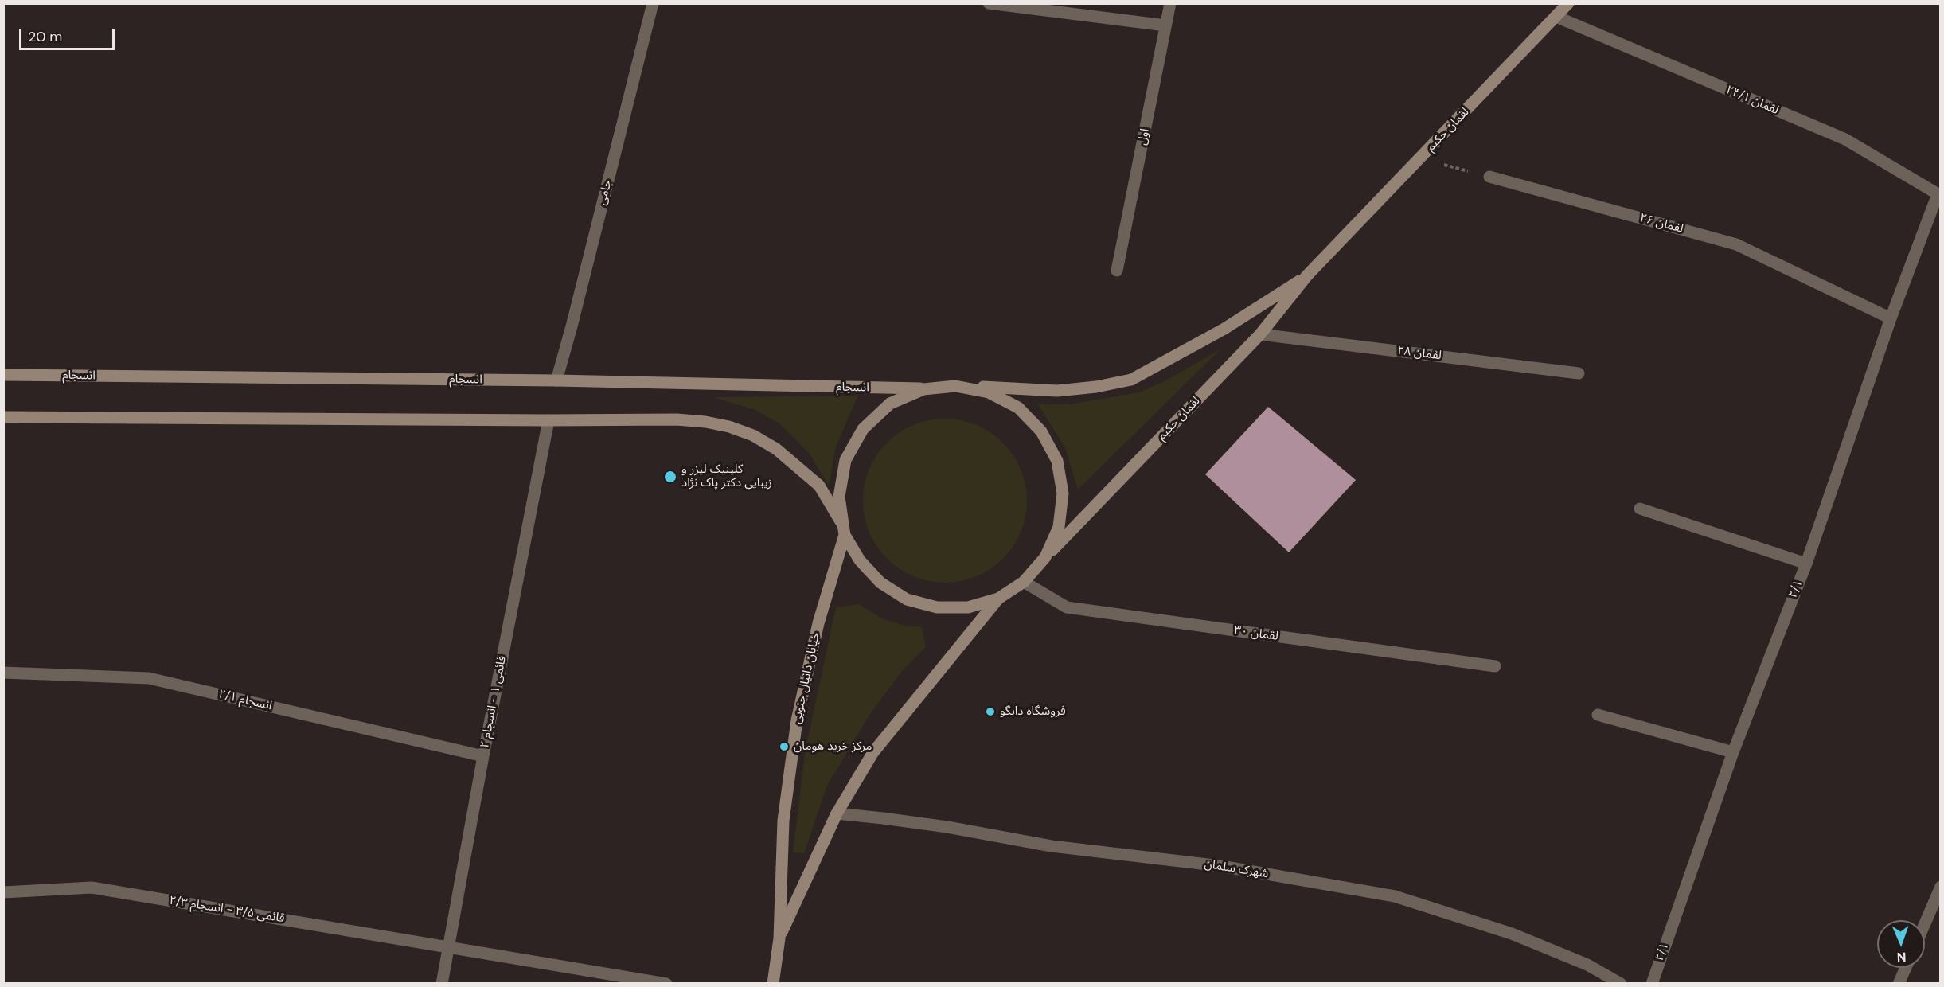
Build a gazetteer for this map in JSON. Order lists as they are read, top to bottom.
{
  "streets": {
    "main road": ["لقمان حکیم", "انسجام", "خیابان دانیال جنوبی"],
    "street": [
      "لقمان ۲۴/۱",
      "اول",
      "جامی",
      "لقمان ۲۶",
      "لقمان ۲۸",
      "۲/۱",
      "لقمان ۳۰",
      "انسجام ۲/۱",
      "قائمی ۱ - انسجام ۲",
      "شهرک سلمان",
      "قائمی ۳/۵ - انسجام ۲/۳"
    ]
  },
  "crossings": [
    ["لقمان ۲۴/۱", "لقمان حکیم"],
    ["لقمان ۲۴/۱", "۲/۱"],
    ["لقمان حکیم", "لقمان ۲۸"],
    ["جامی", "انسجام"],
    ["لقمان ۲۶", "۲/۱"],
    ["خیابان دانیال جنوبی", "شهرک سلمان"],
    ["انسجام ۲/۱", "قائمی ۱ - انسجام ۲"],
    ["قائمی ۱ - انسجام ۲", "قائمی ۳/۵ - انسجام ۲/۳"]
  ],
  "places": ["کلینیک لیزر و زیبایی دکتر پاک نژاد", "فروشگاه دانگو", "مرکز خرید هومان"],
  "scale_bar": "20 m",
  "north": "bottom"
}
